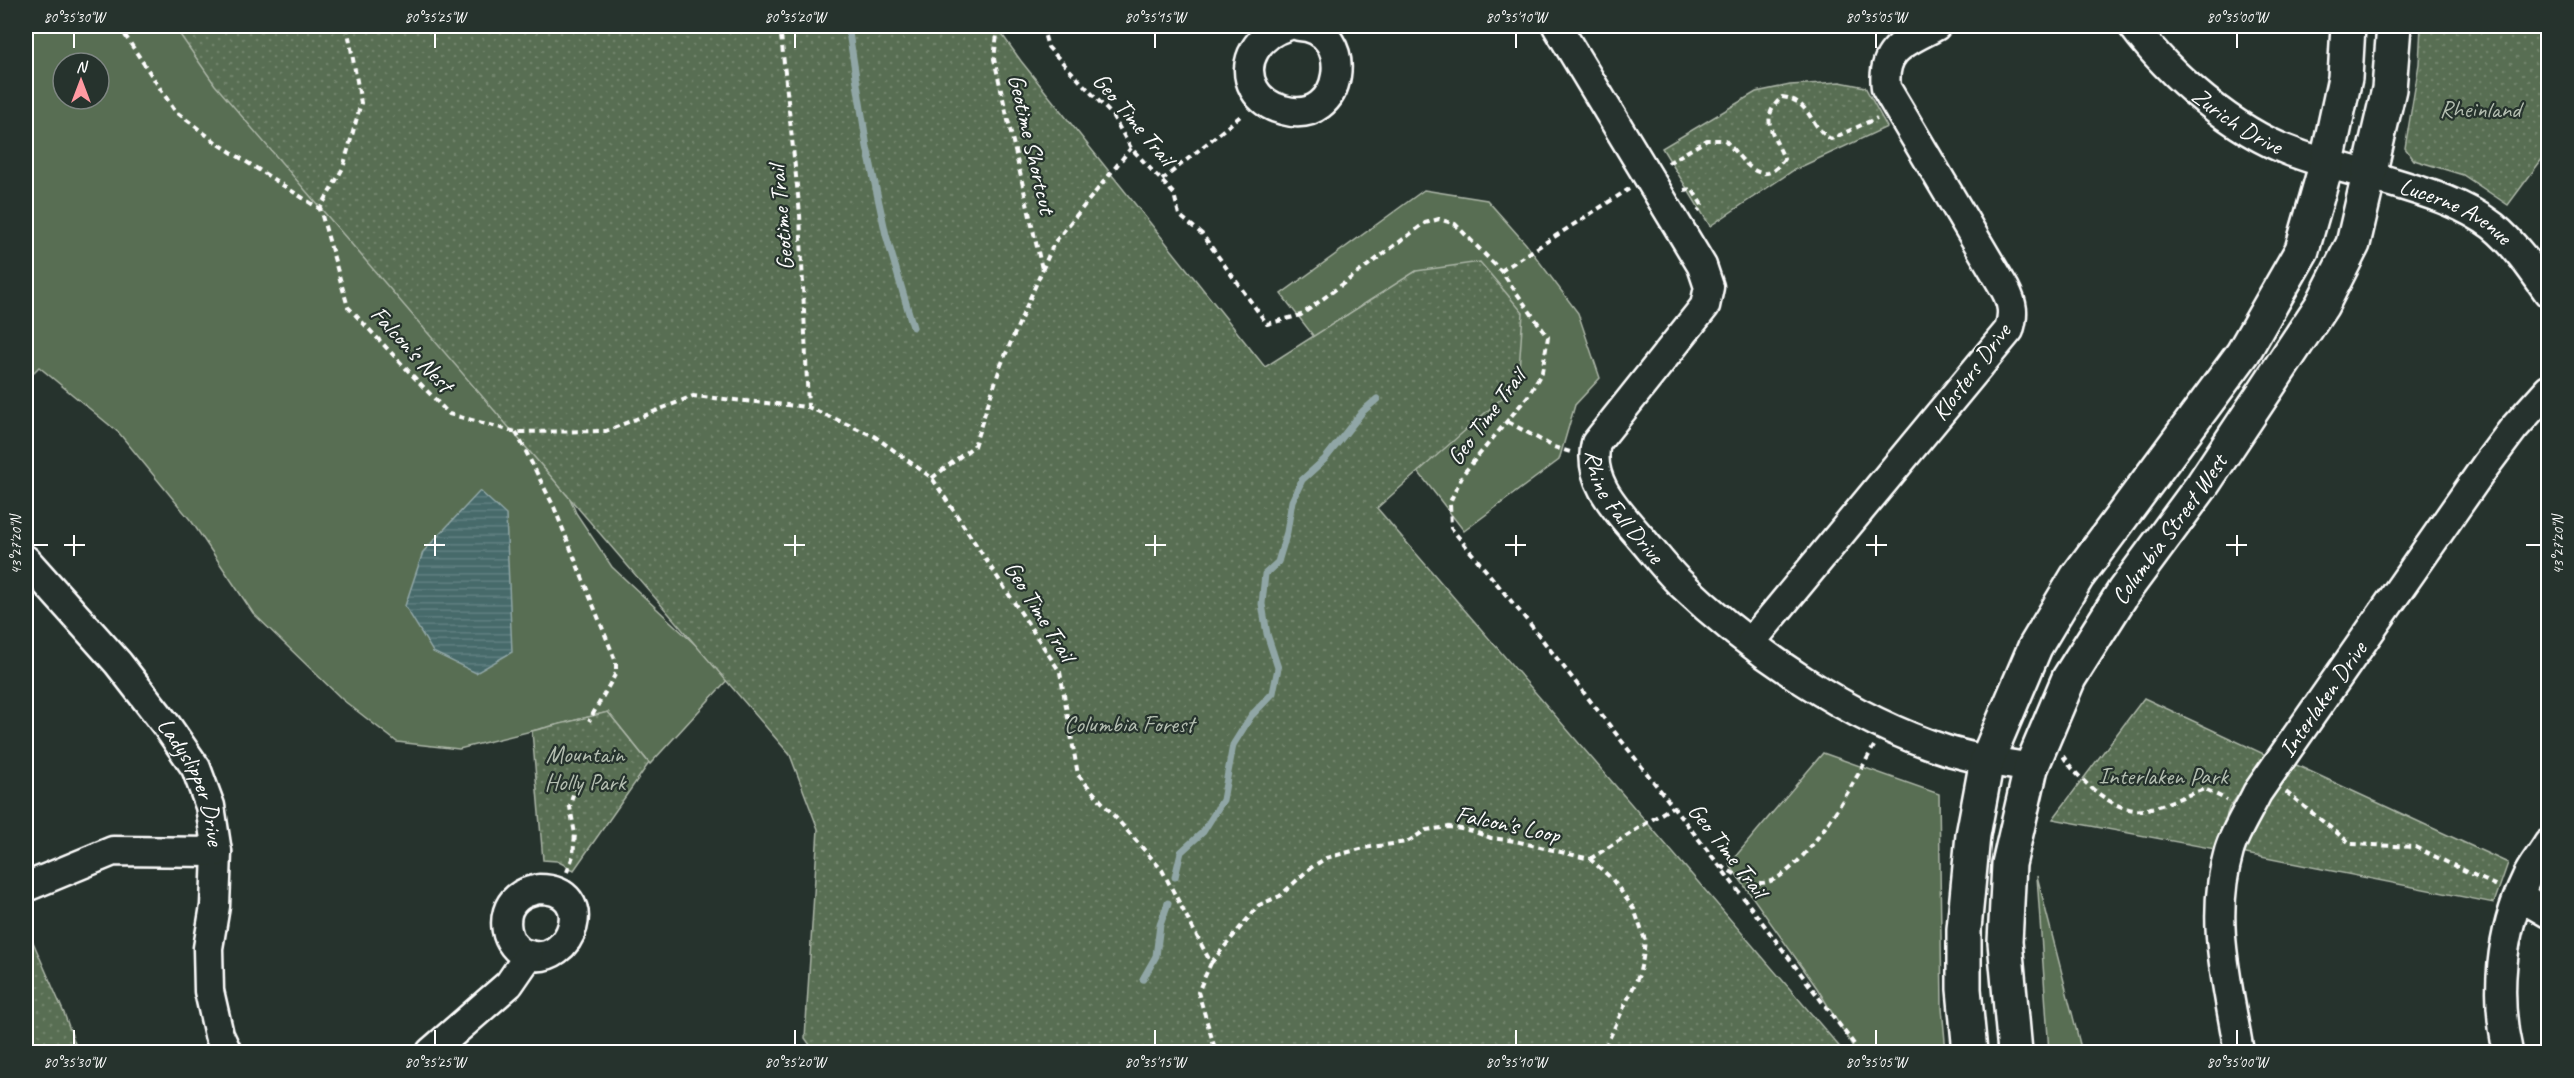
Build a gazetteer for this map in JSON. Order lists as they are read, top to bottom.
{
  "streets": {
    "main road": ["Columbia Street West"],
    "street": [
      "Zurich Drive",
      "Lucerne Avenue",
      "Klosters Drive",
      "Rhine Fall Drive",
      "Interlaken Drive",
      "Ladyslipper Drive"
    ],
    "path": [
      "Geo Time Trail",
      "Geotime Shortcut",
      "Geotime Trail",
      "Falcon's Nest",
      "Falcon's Loop"
    ]
  },
  "crossings": [
    ["Zurich Drive", "Lucerne Avenue"],
    ["Zurich Drive", "Columbia Street West"],
    ["Geo Time Trail", "Geotime Trail"],
    ["Geo Time Trail", "Falcon's Nest"],
    ["Geo Time Trail", "Falcon's Loop"],
    ["Lucerne Avenue", "Columbia Street West"],
    ["Geotime Trail", "Falcon's Nest"],
    ["Klosters Drive", "Rhine Fall Drive"],
    ["Rhine Fall Drive", "Columbia Street West"]
  ],
  "parks": [
    "Rheinland",
    "Columbia Forest",
    "Mountain Holly Park",
    "Interlaken Park"
  ],
  "north": "top",
  "coordinates": [
    "80°35'30\"W",
    "80°35'25\"W",
    "80°35'20\"W",
    "80°35'15\"W",
    "80°35'10\"W",
    "80°35'05\"W",
    "80°35'00\"W",
    "43°27'20\"N"
  ]
}
